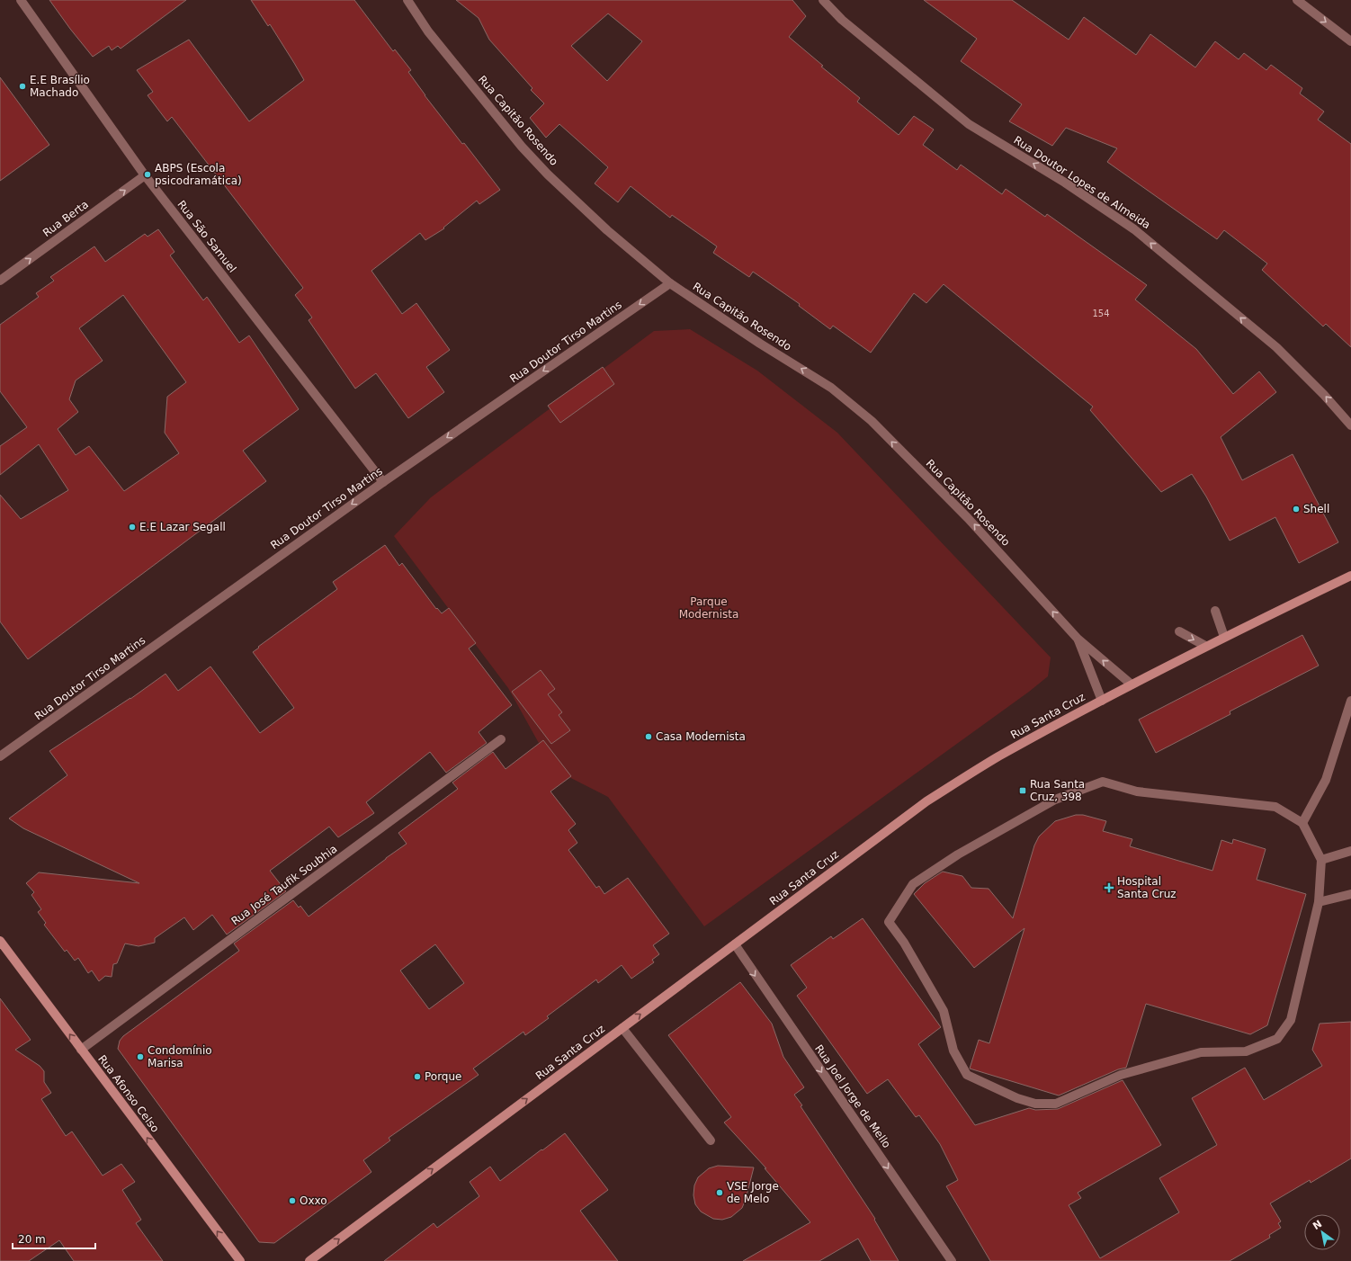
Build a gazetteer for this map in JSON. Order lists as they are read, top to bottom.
{
  "streets": {
    "street": [
      "Rua Capitão Rosendo",
      "Rua Doutor Lopes de Almeida",
      "Rua Berta",
      "Rua São Samuel",
      "Rua Doutor Tirso Martins",
      "Rua Santa Cruz",
      "Rua José Taufik Soubhia",
      "Rua Afonso Celso",
      "Rua Joel Jorge de Mello"
    ]
  },
  "crossings": [
    ["Rua Capitão Rosendo", "Rua Doutor Tirso Martins"],
    ["Rua Capitão Rosendo", "Rua Santa Cruz"],
    ["Rua Berta", "Rua São Samuel"],
    ["Rua São Samuel", "Rua Doutor Tirso Martins"],
    ["Rua Santa Cruz", "Rua Joel Jorge de Mello"],
    ["Rua José Taufik Soubhia", "Rua Afonso Celso"]
  ],
  "one_way": [
    "Rua Capitão Rosendo",
    "Rua Doutor Lopes de Almeida",
    "Rua Berta",
    "Rua Doutor Tirso Martins",
    "Rua Santa Cruz",
    "Rua Afonso Celso",
    "Rua Joel Jorge de Mello"
  ],
  "parks": ["Parque Modernista"],
  "places": {
    "other": [
      "E.E Brasílio Machado",
      "ABPS (Escola psicodramática)",
      "Shell",
      "E.E Lazar Segall",
      "Casa Modernista",
      "Condomínio Marisa",
      "Porque",
      "VSE Jorge de Melo",
      "Oxxo"
    ],
    "transit": ["Rua Santa Cruz, 398"],
    "health": ["Hospital Santa Cruz"]
  },
  "house_numbers": ["154"],
  "scale_bar": "20 m",
  "north": "top left"
}
